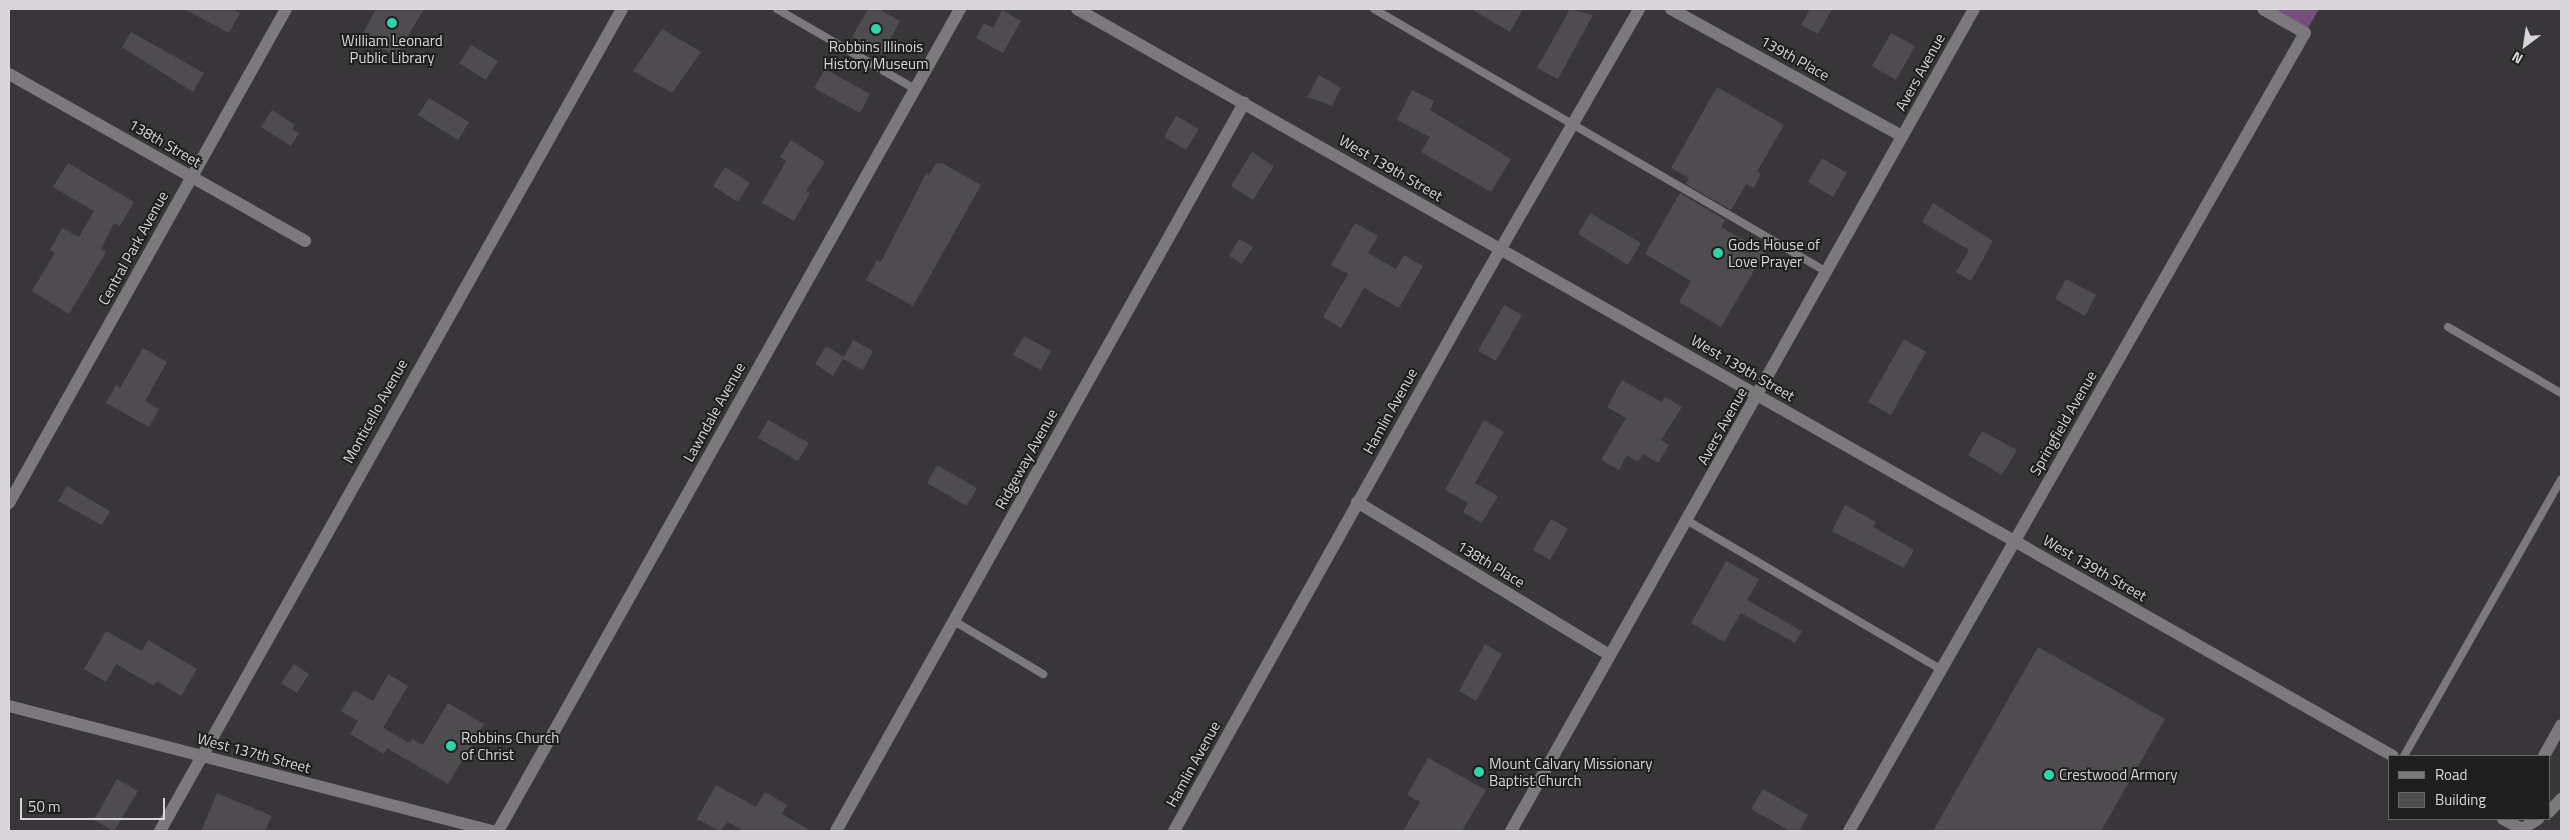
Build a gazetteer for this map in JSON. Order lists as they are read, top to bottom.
{
  "streets": {
    "street": [
      "139th Place",
      "Avers Avenue",
      "138th Street",
      "West 139th Street",
      "Central Park Avenue",
      "Monticello Avenue",
      "Hamlin Avenue",
      "Lawndale Avenue",
      "Springfield Avenue",
      "Ridgeway Avenue",
      "138th Place",
      "West 137th Street"
    ]
  },
  "crossings": [
    ["139th Place", "Avers Avenue"],
    ["Avers Avenue", "West 139th Street"],
    ["Avers Avenue", "138th Place"],
    ["138th Street", "Central Park Avenue"],
    ["West 139th Street", "Hamlin Avenue"],
    ["West 139th Street", "Springfield Avenue"],
    ["West 139th Street", "Ridgeway Avenue"],
    ["Monticello Avenue", "West 137th Street"],
    ["Hamlin Avenue", "138th Place"]
  ],
  "places": [
    "William Leonard Public Library",
    "Robbins Illinois History Museum",
    "Gods House of Love Prayer",
    "Robbins Church of Christ",
    "Mount Calvary Missionary Baptist Church",
    "Crestwood Armory"
  ],
  "legend": ["Road", "Building"],
  "scale_bar": "50 m",
  "north": "bottom left"
}
